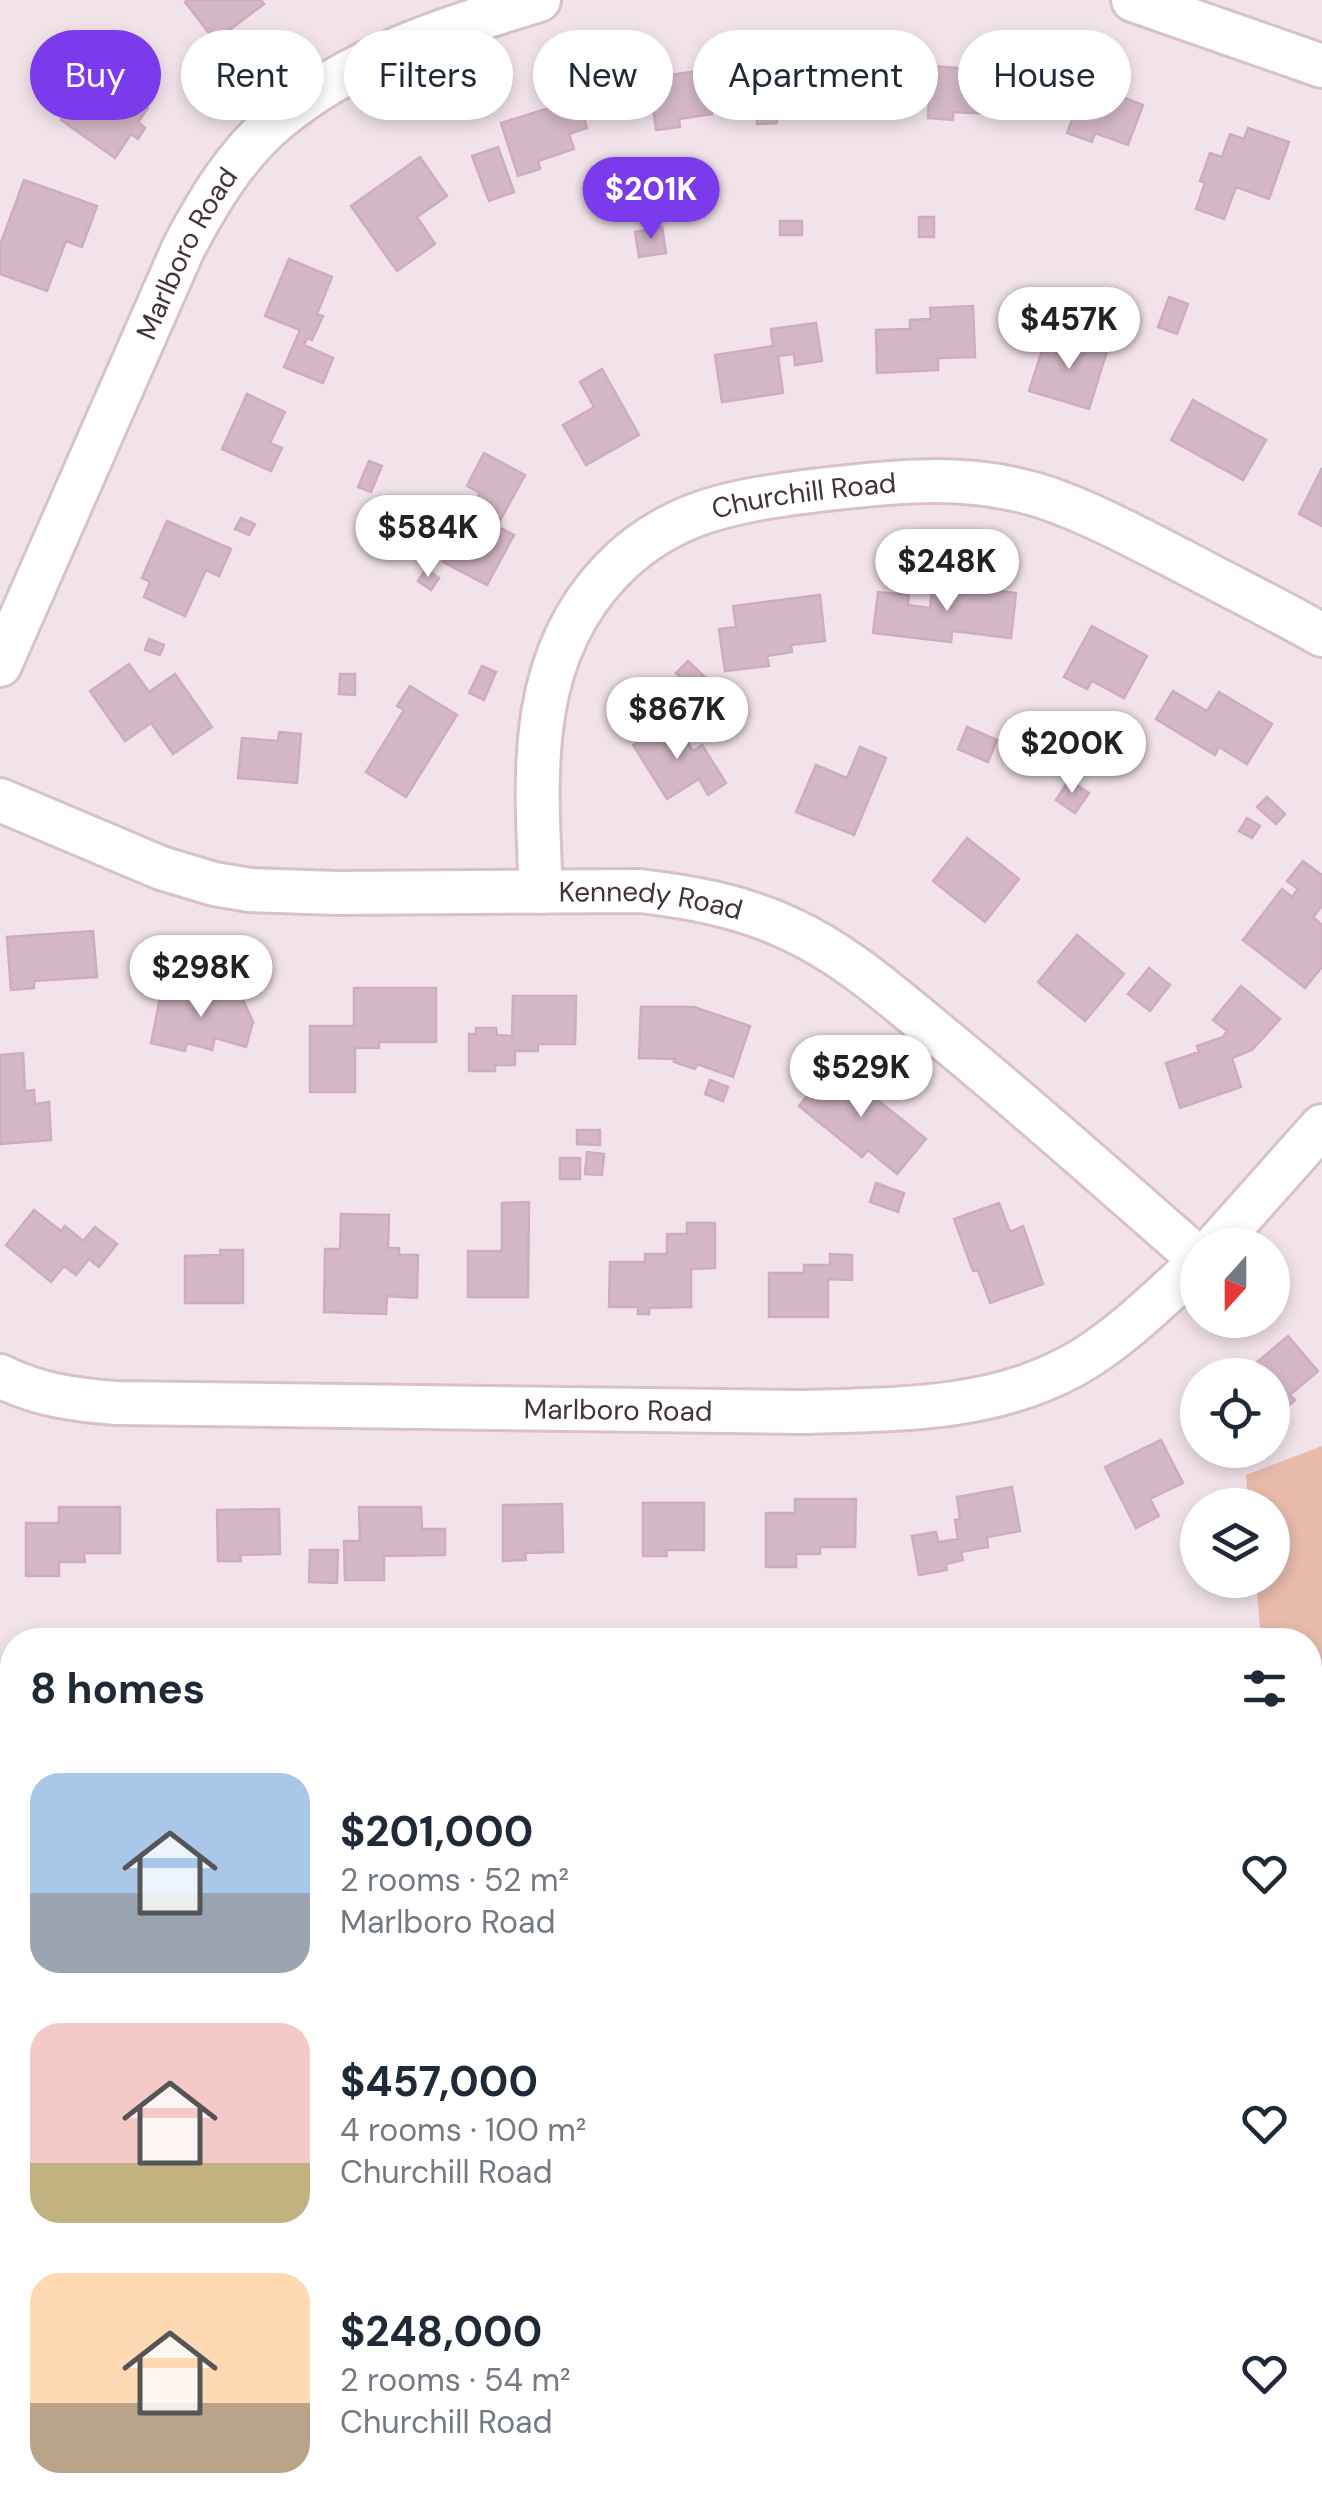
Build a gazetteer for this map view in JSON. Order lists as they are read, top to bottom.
{
  "streets": {
    "street": ["Marlboro Road", "Churchill Road", "Kennedy Road"]
  },
  "crossings": [
    ["Churchill Road", "Kennedy Road"]
  ],
  "north": "bottom",
  "page": {
    "chip": [
      "Buy",
      "Rent",
      "Filters",
      "New",
      "Apartment",
      "House"
    ],
    "price": [
      "$201K",
      "$457K",
      "$584K",
      "$248K",
      "$867K",
      "$200K",
      "$298K",
      "$529K"
    ],
    "heading": "8 homes",
    "list": [
      {
        "name": "$201,000",
        "note": "2 rooms · 52 m² · Marlboro Road"
      },
      {
        "name": "$457,000",
        "note": "4 rooms · 100 m² · Churchill Road"
      },
      {
        "name": "$248,000",
        "note": "2 rooms · 54 m² · Churchill Road"
      }
    ]
  }
}
